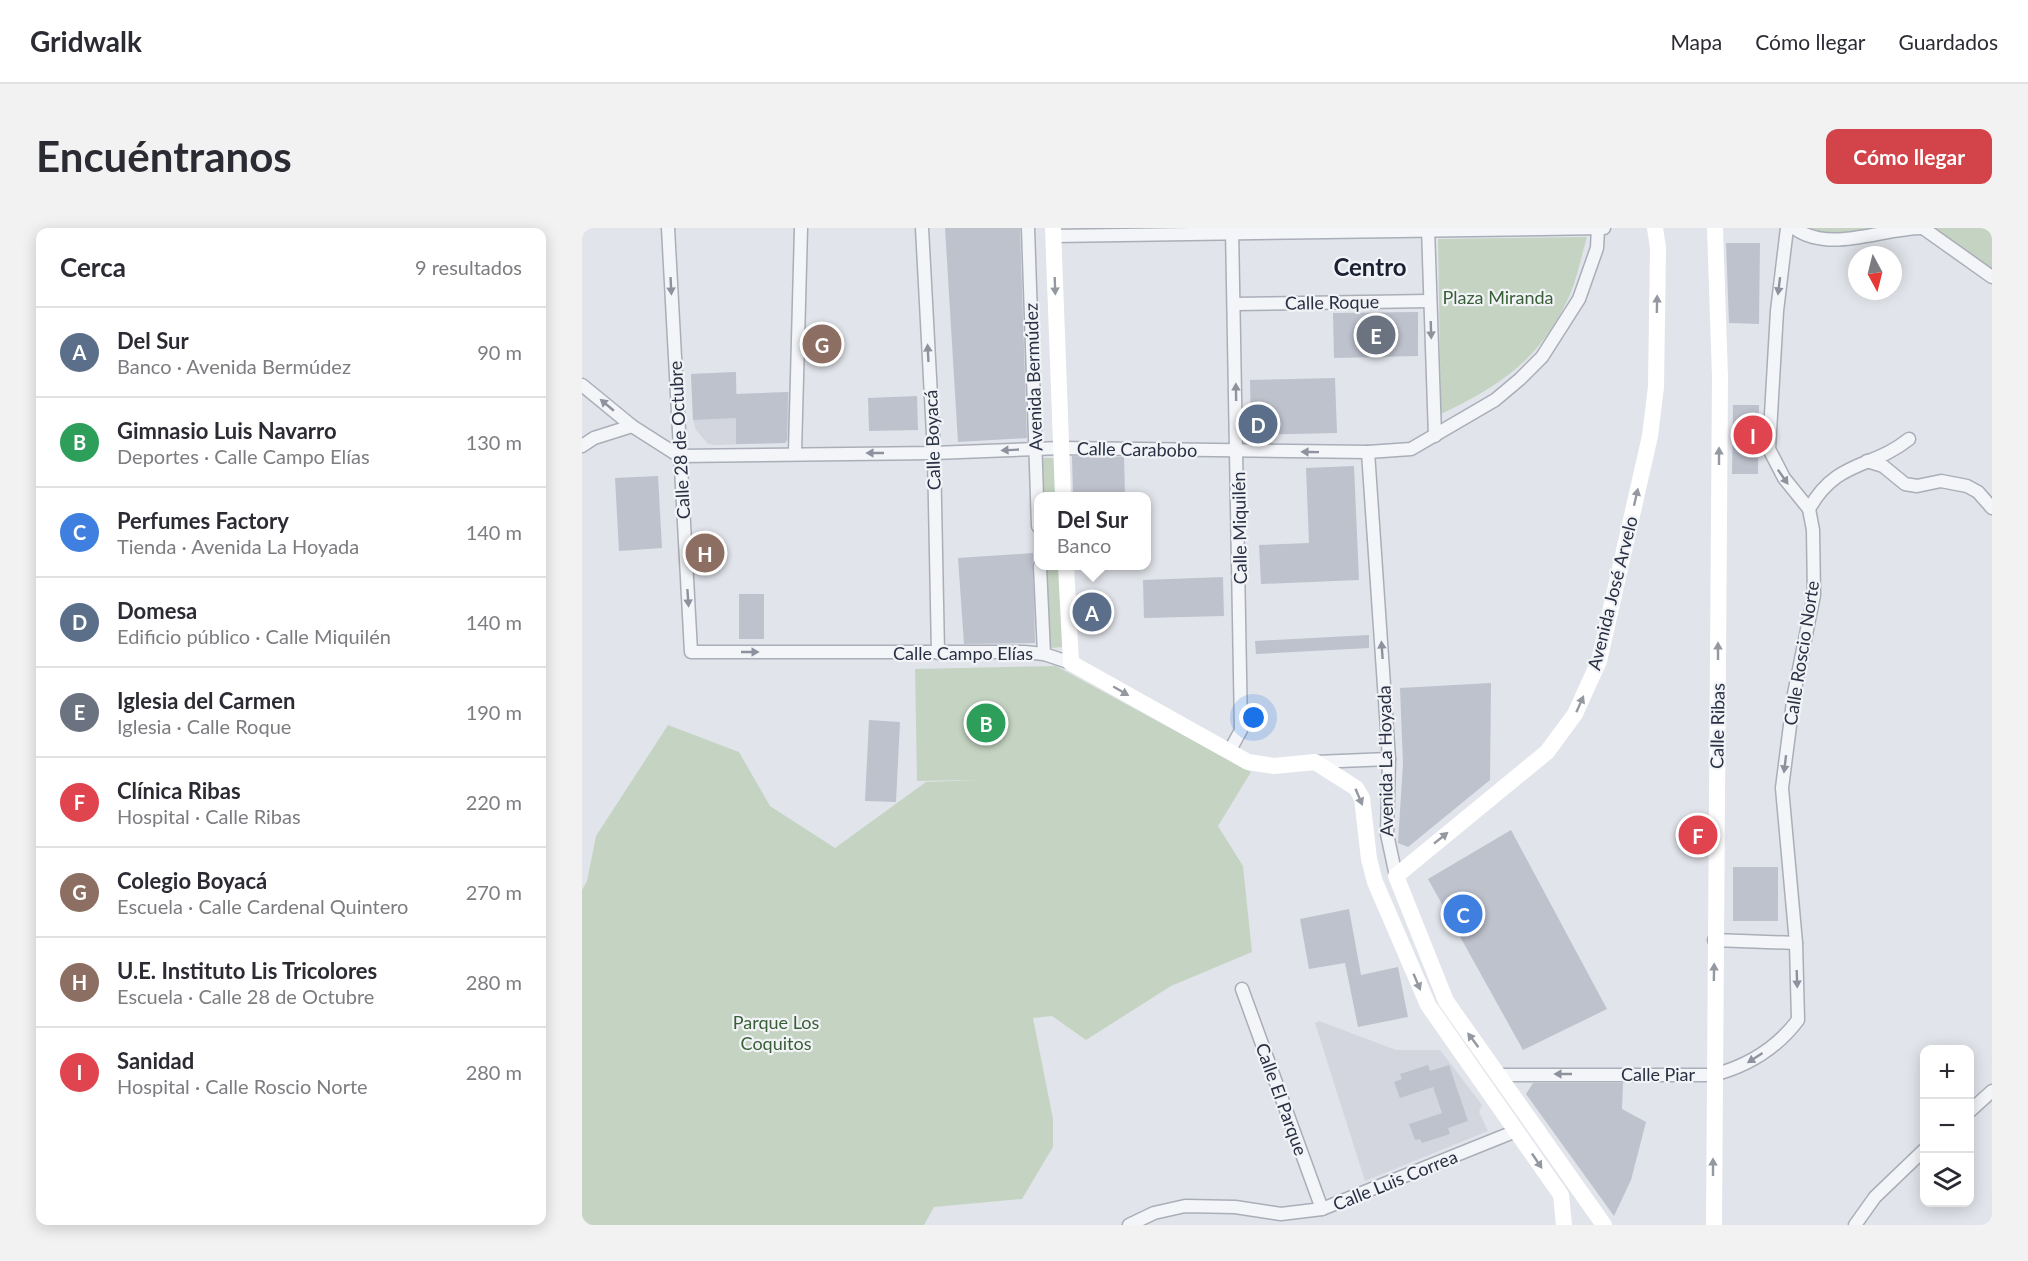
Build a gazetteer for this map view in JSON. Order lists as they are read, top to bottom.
{
  "streets": {
    "street": [
      "Calle Roque",
      "Avenida Bermúdez",
      "Calle 28 de Octubre",
      "Calle Boyacá",
      "Calle Carabobo",
      "Calle Miquilén",
      "Avenida José Arvelo",
      "Calle Campo Elías",
      "Calle Roscio Norte",
      "Calle Ribas",
      "Avenida La Hoyada",
      "Calle Piar",
      "Calle El Parque",
      "Calle Luis Correa"
    ]
  },
  "crossings": [
    ["Calle Roque", "Calle Miquilén"],
    ["Avenida Bermúdez", "Calle Carabobo"],
    ["Calle 28 de Octubre", "Calle Carabobo"],
    ["Calle 28 de Octubre", "Calle Campo Elías"],
    ["Calle Boyacá", "Calle Carabobo"],
    ["Calle Boyacá", "Calle Campo Elías"],
    ["Calle Carabobo", "Calle Miquilén"],
    ["Calle Carabobo", "Avenida La Hoyada"],
    ["Calle Miquilén", "Calle Campo Elías"],
    ["Avenida José Arvelo", "Avenida La Hoyada"],
    ["Calle Campo Elías", "Avenida La Hoyada"],
    ["Calle Roscio Norte", "Calle Piar"],
    ["Calle Ribas", "Calle Piar"],
    ["Avenida La Hoyada", "Calle Piar"],
    ["Avenida La Hoyada", "Calle Luis Correa"],
    ["Calle El Parque", "Calle Luis Correa"]
  ],
  "one_way": [
    "Calle 28 de Octubre",
    "Calle Boyacá",
    "Calle Carabobo",
    "Avenida José Arvelo",
    "Calle Campo Elías",
    "Calle Roscio Norte",
    "Calle Ribas",
    "Calle Piar"
  ],
  "districts": ["Centro"],
  "parks": ["Plaza Miranda", "Parque Los Coquitos"],
  "north": "bottom",
  "page": {
    "header": "Gridwalk",
    "nav": ["Mapa", "Cómo llegar", "Guardados"],
    "buttons": "Cómo llegar",
    "title": "Encuéntranos",
    "heading": ["Cerca", "9 resultados"],
    "list": [
      {
        "mark": "A",
        "name": "Del Sur",
        "note": "Banco · Avenida Bermúdez",
        "value": "90 m"
      },
      {
        "mark": "B",
        "name": "Gimnasio Luis Navarro",
        "note": "Deportes · Calle Campo Elías",
        "value": "130 m"
      },
      {
        "mark": "C",
        "name": "Perfumes Factory",
        "note": "Tienda · Avenida La Hoyada",
        "value": "140 m"
      },
      {
        "mark": "D",
        "name": "Domesa",
        "note": "Edificio público · Calle Miquilén",
        "value": "140 m"
      },
      {
        "mark": "E",
        "name": "Iglesia del Carmen",
        "note": "Iglesia · Calle Roque",
        "value": "190 m"
      },
      {
        "mark": "F",
        "name": "Clínica Ribas",
        "note": "Hospital · Calle Ribas",
        "value": "220 m"
      },
      {
        "mark": "G",
        "name": "Colegio Boyacá",
        "note": "Escuela · Calle Cardenal Quintero",
        "value": "270 m"
      },
      {
        "mark": "H",
        "name": "U.E. Instituto Lis Tricolores",
        "note": "Escuela · Calle 28 de Octubre",
        "value": "280 m"
      },
      {
        "mark": "I",
        "name": "Sanidad",
        "note": "Hospital · Calle Roscio Norte",
        "value": "280 m"
      }
    ],
    "pins": [
      "E",
      "G",
      "D",
      "I",
      "H",
      "A",
      "B",
      "F",
      "C"
    ],
    "popup": ["Del Sur", "Banco"],
    "map_buttons": ["+", "−"]
  }
}
